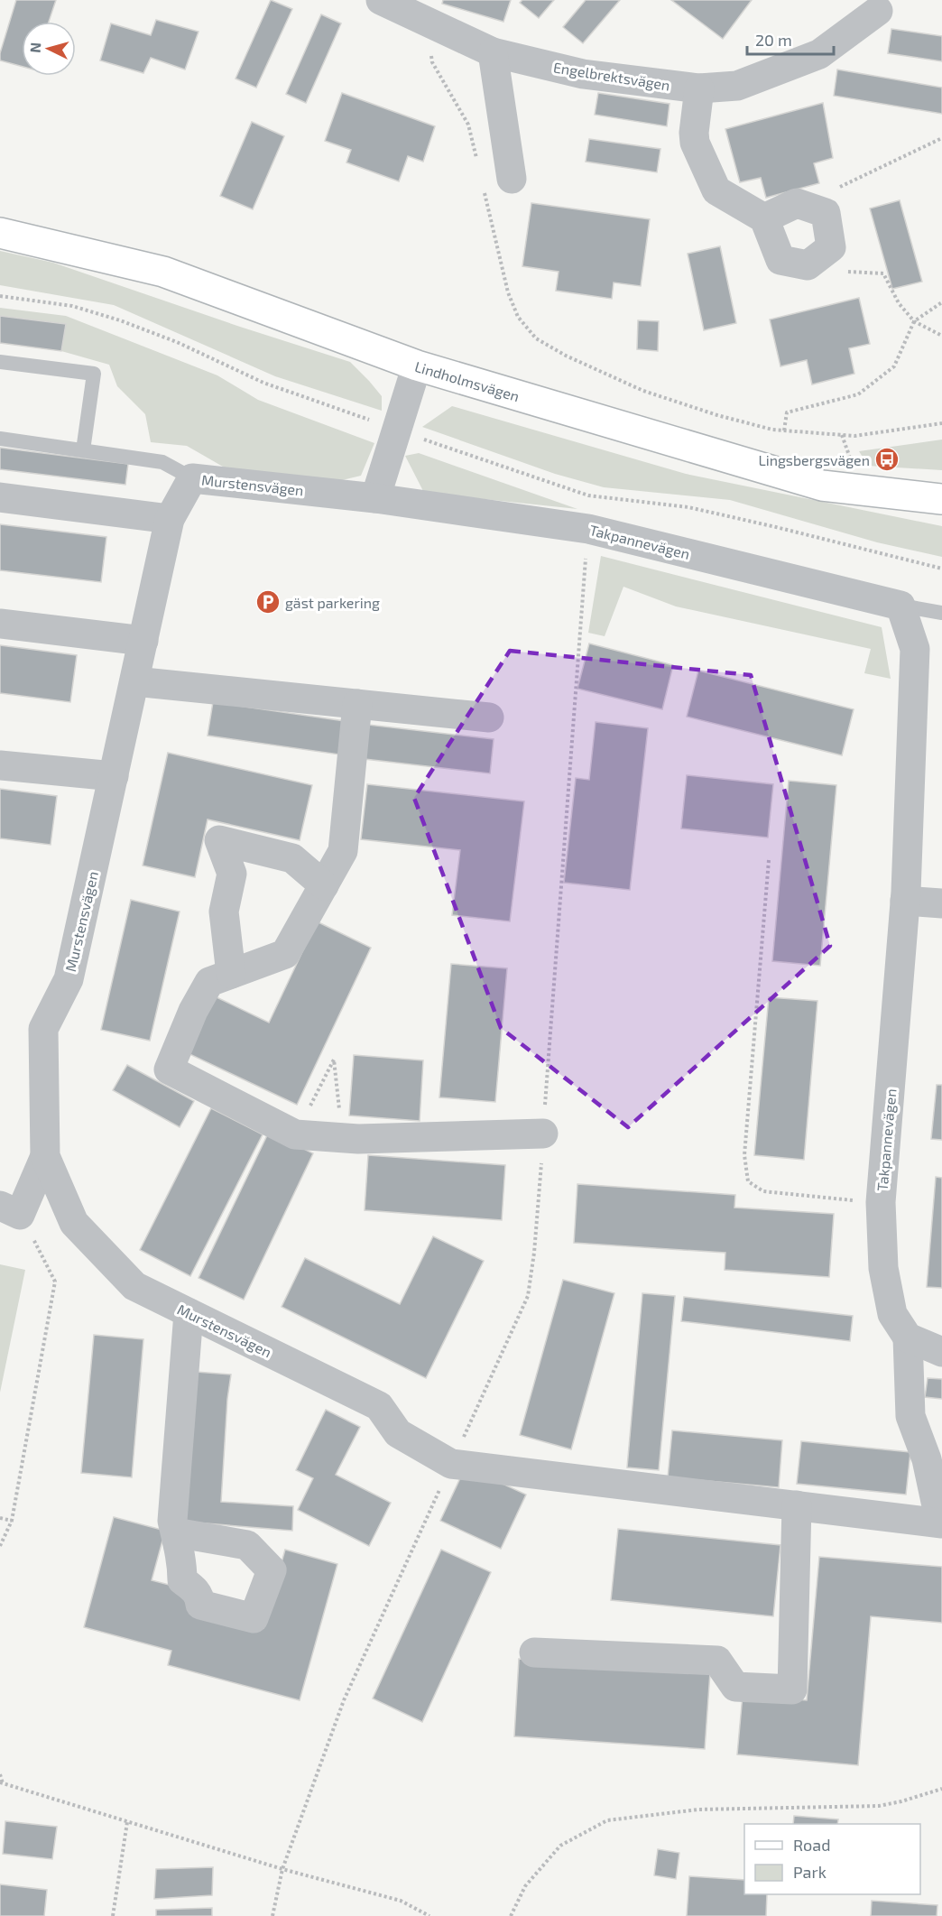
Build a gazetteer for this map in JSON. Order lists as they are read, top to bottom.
{
  "streets": {
    "main road": ["Lindholmsvägen"],
    "street": ["Engelbrektsvägen", "Murstensvägen", "Takpannevägen"]
  },
  "crossings": [
    ["Murstensvägen", "Takpannevägen"]
  ],
  "places": {
    "bus stop": ["Lingsbergsvägen"],
    "parking": ["gäst parkering"]
  },
  "legend": ["Road", "Park"],
  "scale_bar": "20 m",
  "north": "left"
}
